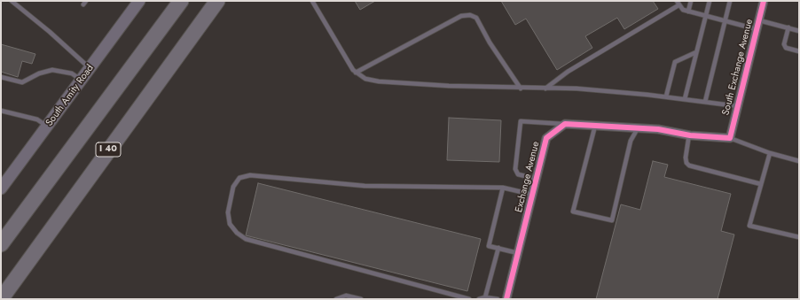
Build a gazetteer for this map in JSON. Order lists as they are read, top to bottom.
{
  "streets": {
    "highway": ["I 40"],
    "main road": ["South Amity Road"],
    "street": ["South Exchange Avenue", "Exchange Avenue"]
  }
}
